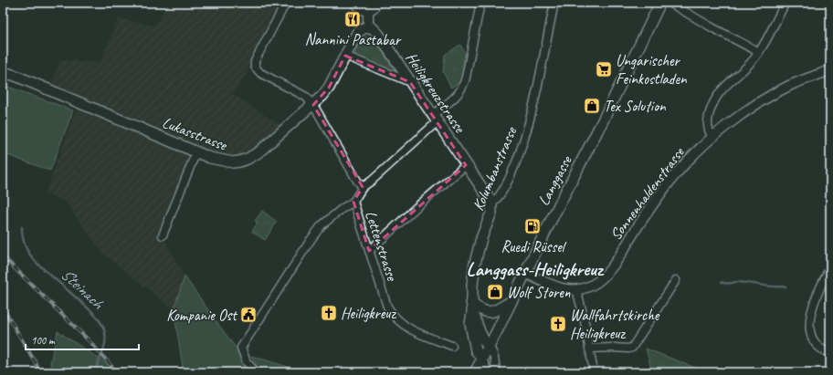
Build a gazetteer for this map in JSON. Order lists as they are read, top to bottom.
{
  "streets": {
    "main road": [
      "Heiligkreuzstrasse",
      "Lukasstrasse",
      "Kolumbanstrasse",
      "Langgasse"
    ],
    "street": ["Sonnenhaldenstrasse", "Lettenstrasse"]
  },
  "crossings": [
    ["Heiligkreuzstrasse", "Lukasstrasse"],
    ["Heiligkreuzstrasse", "Kolumbanstrasse"],
    ["Kolumbanstrasse", "Langgasse"],
    ["Langgasse", "Sonnenhaldenstrasse"]
  ],
  "districts": ["Langgass-Heiligkreuz"],
  "water": ["Steinach"],
  "places": {
    "restaurant": ["Nannini Pastabar"],
    "supermarket": ["Ungarischer Feinkostladen"],
    "shop": ["Tex Solution", "Wolf Storen"],
    "fuel station": ["Ruedi Rüssel"],
    "church": ["Heiligkreuz", "Wallfahrtskirche Heiligkreuz"],
    "public building": ["Kompanie Ost"]
  },
  "scale_bar": "100 m"
}
